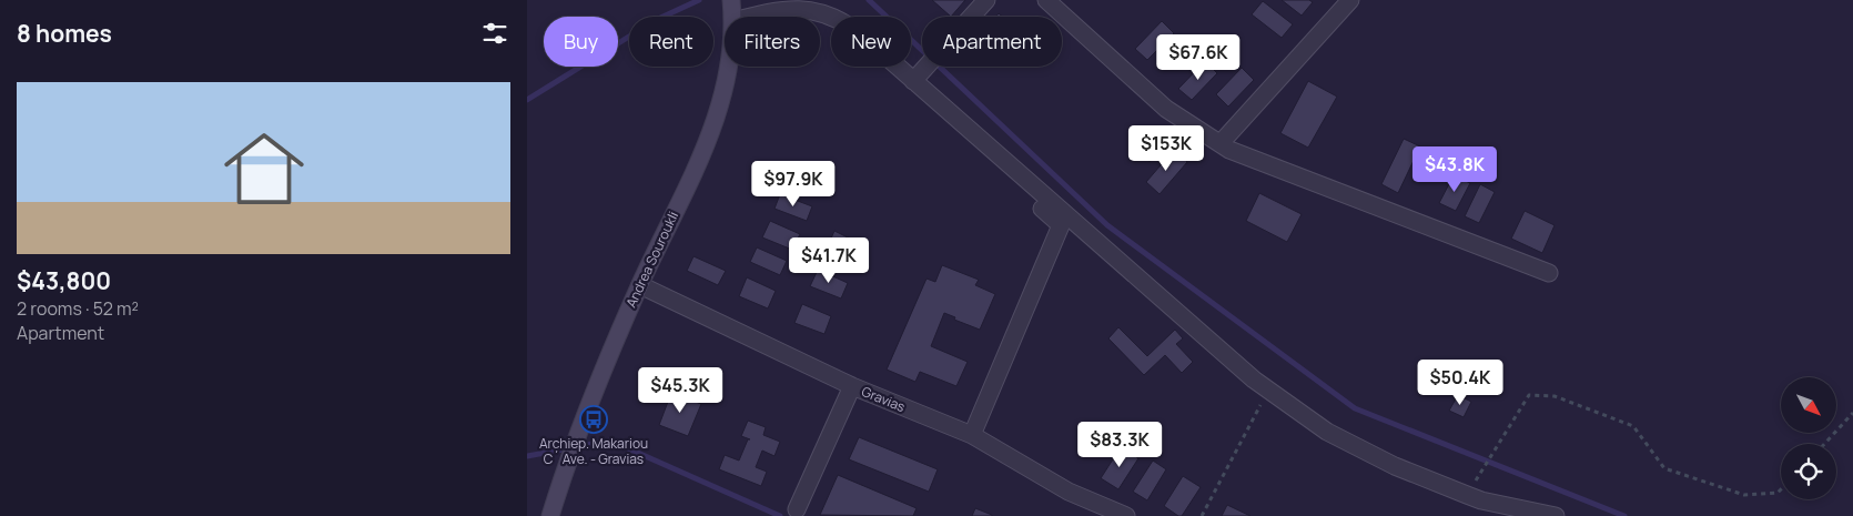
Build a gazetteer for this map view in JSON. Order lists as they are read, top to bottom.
{
  "streets": {
    "main road": ["Andrea Souroukli"],
    "street": ["Gravias"]
  },
  "crossings": [
    ["Andrea Souroukli", "Gravias"]
  ],
  "places": {
    "bus stop": ["Archiep. Makariou C´ Ave. - Gravias"]
  },
  "north": "bottom right",
  "page": {
    "heading": "8 homes",
    "chip": [
      "Buy",
      "Rent",
      "Filters",
      "New",
      "Apartment"
    ],
    "price": [
      "$67.6K",
      "$153K",
      "$43.8K",
      "$97.9K",
      "$41.7K",
      "$50.4K",
      "$45.3K",
      "$83.3K"
    ],
    "list": [
      {
        "name": "$43,800",
        "note": "2 rooms · 52 m² · Apartment"
      }
    ]
  }
}
